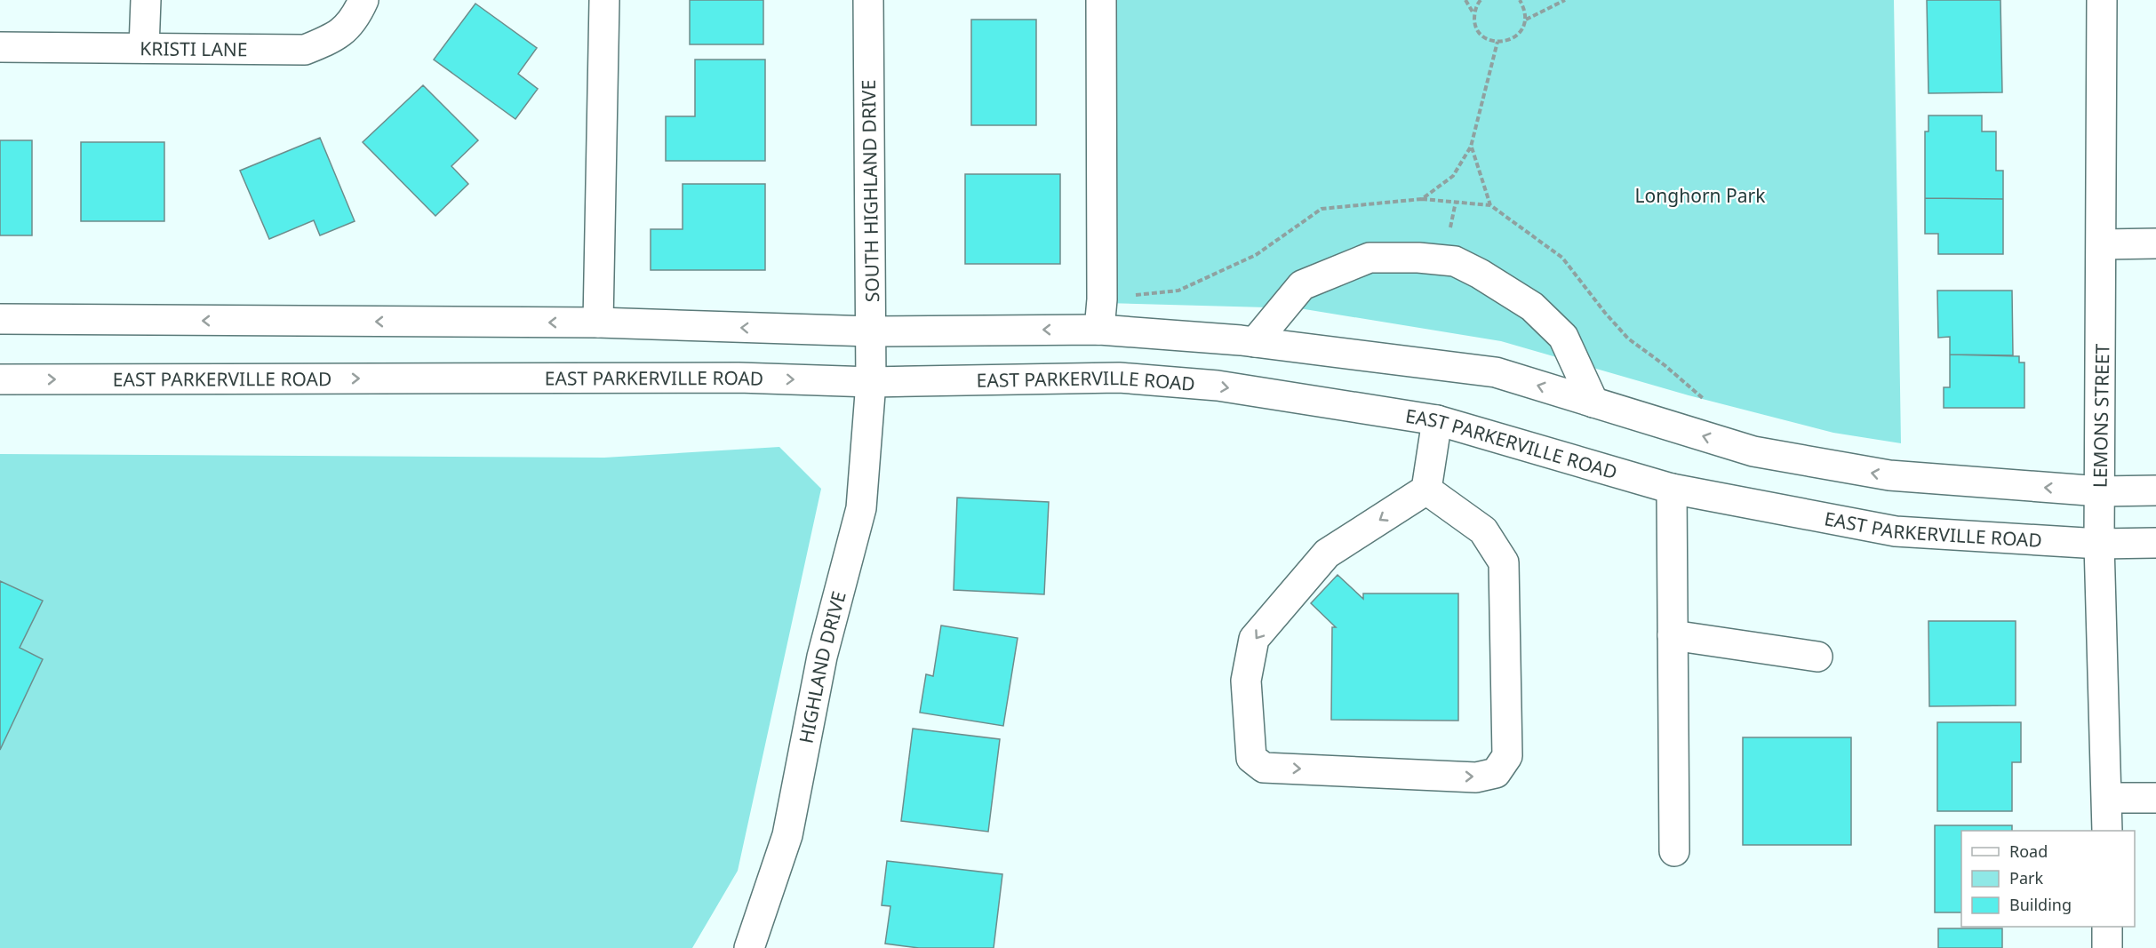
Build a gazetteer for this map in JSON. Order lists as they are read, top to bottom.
{
  "streets": {
    "main road": [
      "KRISTI LANE",
      "SOUTH HIGHLAND DRIVE",
      "EAST PARKERVILLE ROAD",
      "LEMONS STREET",
      "HIGHLAND DRIVE"
    ]
  },
  "crossings": [
    ["SOUTH HIGHLAND DRIVE", "EAST PARKERVILLE ROAD"],
    ["SOUTH HIGHLAND DRIVE", "HIGHLAND DRIVE"],
    ["EAST PARKERVILLE ROAD", "LEMONS STREET"],
    ["EAST PARKERVILLE ROAD", "HIGHLAND DRIVE"]
  ],
  "parks": ["Longhorn Park"],
  "legend": ["Road", "Park", "Building"]
}
